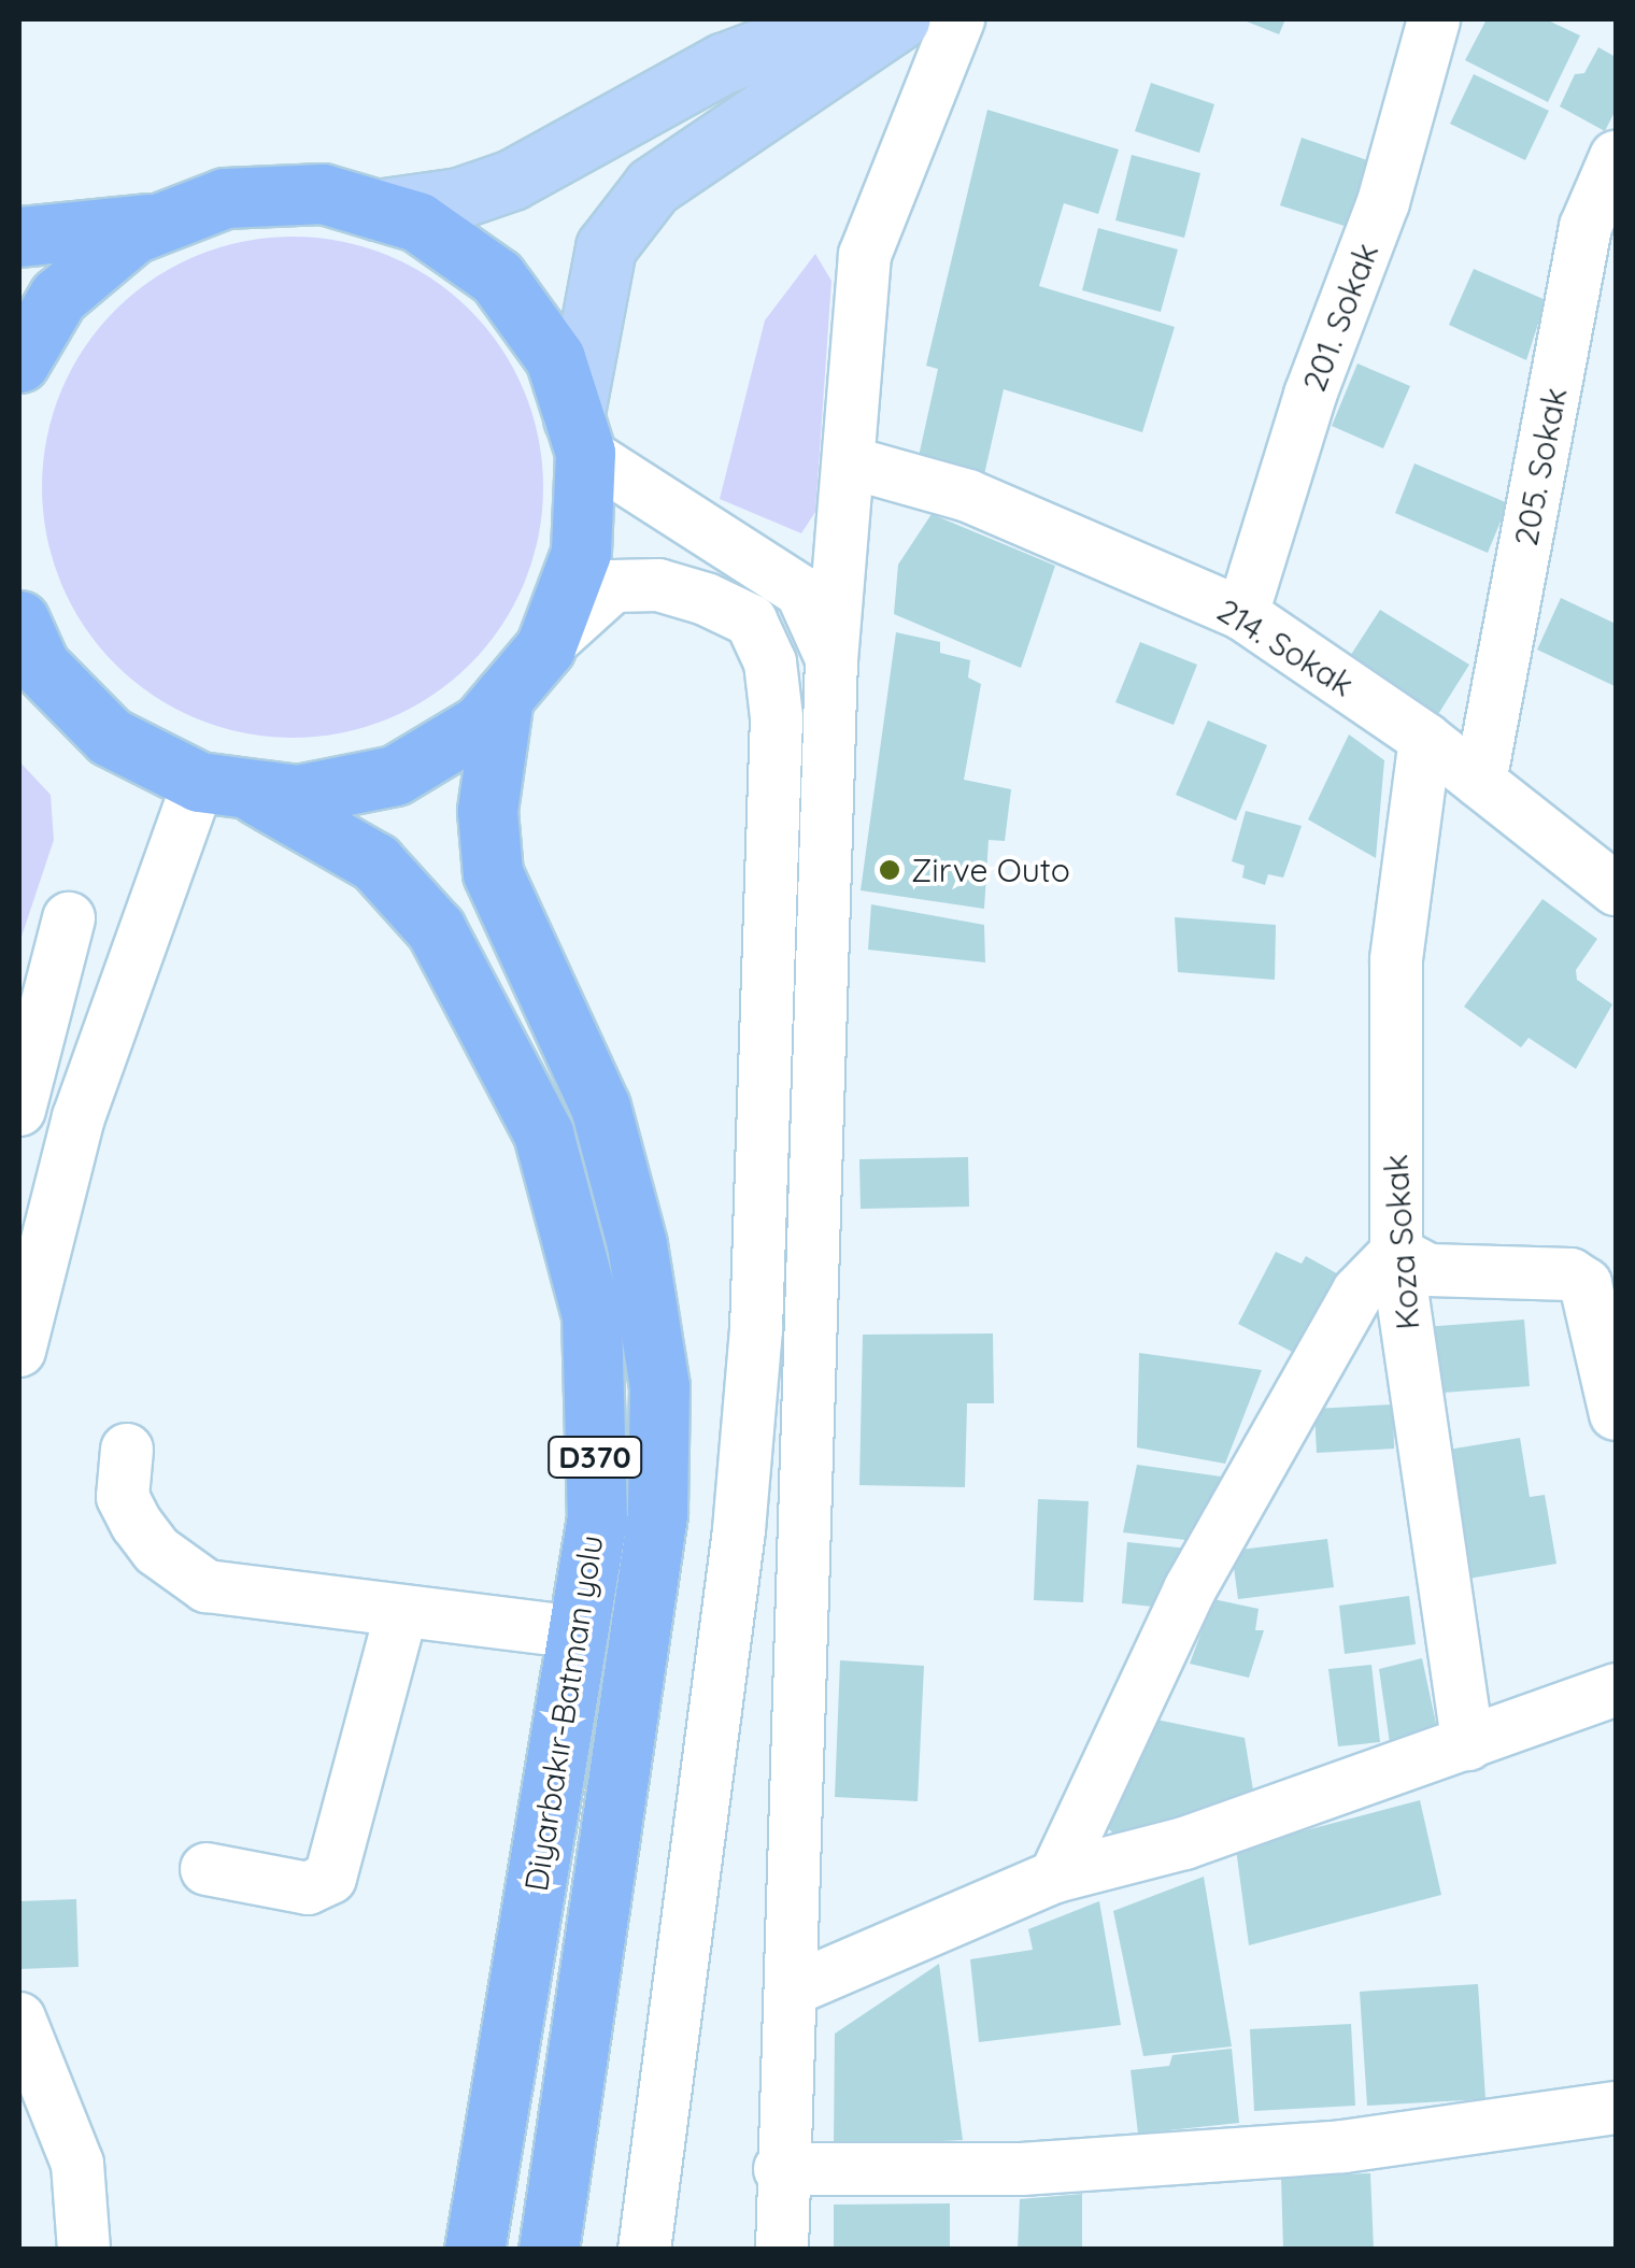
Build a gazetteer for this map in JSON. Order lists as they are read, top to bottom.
{
  "streets": {
    "highway": ["D370", "Diyarbakır-Batman yolu"],
    "street": [
      "201. Sokak",
      "205. Sokak",
      "214. Sokak",
      "Koza Sokak"
    ]
  },
  "crossings": [
    ["201. Sokak", "214. Sokak"],
    ["205. Sokak", "214. Sokak"],
    ["214. Sokak", "Koza Sokak"]
  ],
  "places": ["Zirve Outo"]
}
